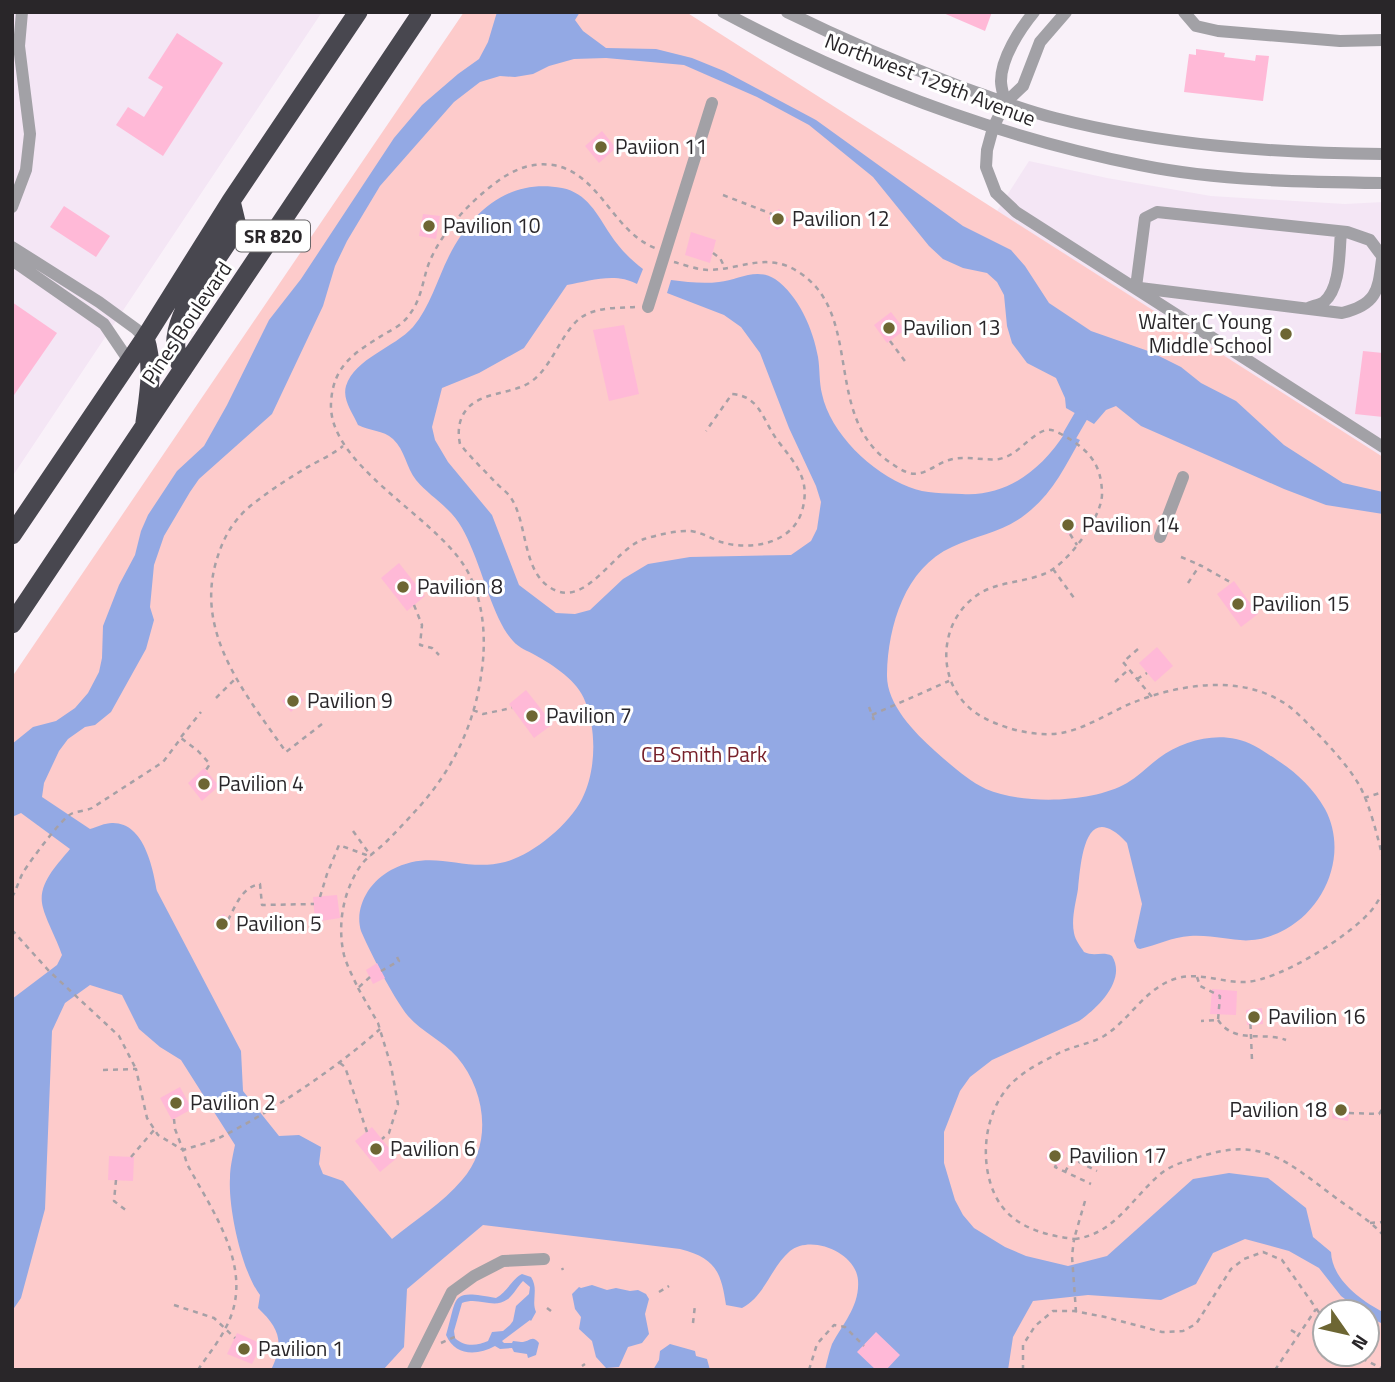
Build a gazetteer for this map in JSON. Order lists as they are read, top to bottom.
{
  "streets": {
    "highway": ["SR 820", "Pines Boulevard"],
    "street": ["Northwest 129th Avenue"]
  },
  "parks": ["CB Smith Park"],
  "places": [
    "Paviion 11",
    "Pavilion 12",
    "Pavilion 10",
    "Pavilion 13",
    "Walter C Young Middle School",
    "Pavilion 14",
    "Pavilion 8",
    "Pavilion 15",
    "Pavilion 9",
    "Pavilion 7",
    "Pavilion 4",
    "Pavilion 5",
    "Pavilion 16",
    "Pavilion 2",
    "Pavilion 18",
    "Pavilion 6",
    "Pavilion 17",
    "Pavilion 1"
  ],
  "north": "bottom right"
}
